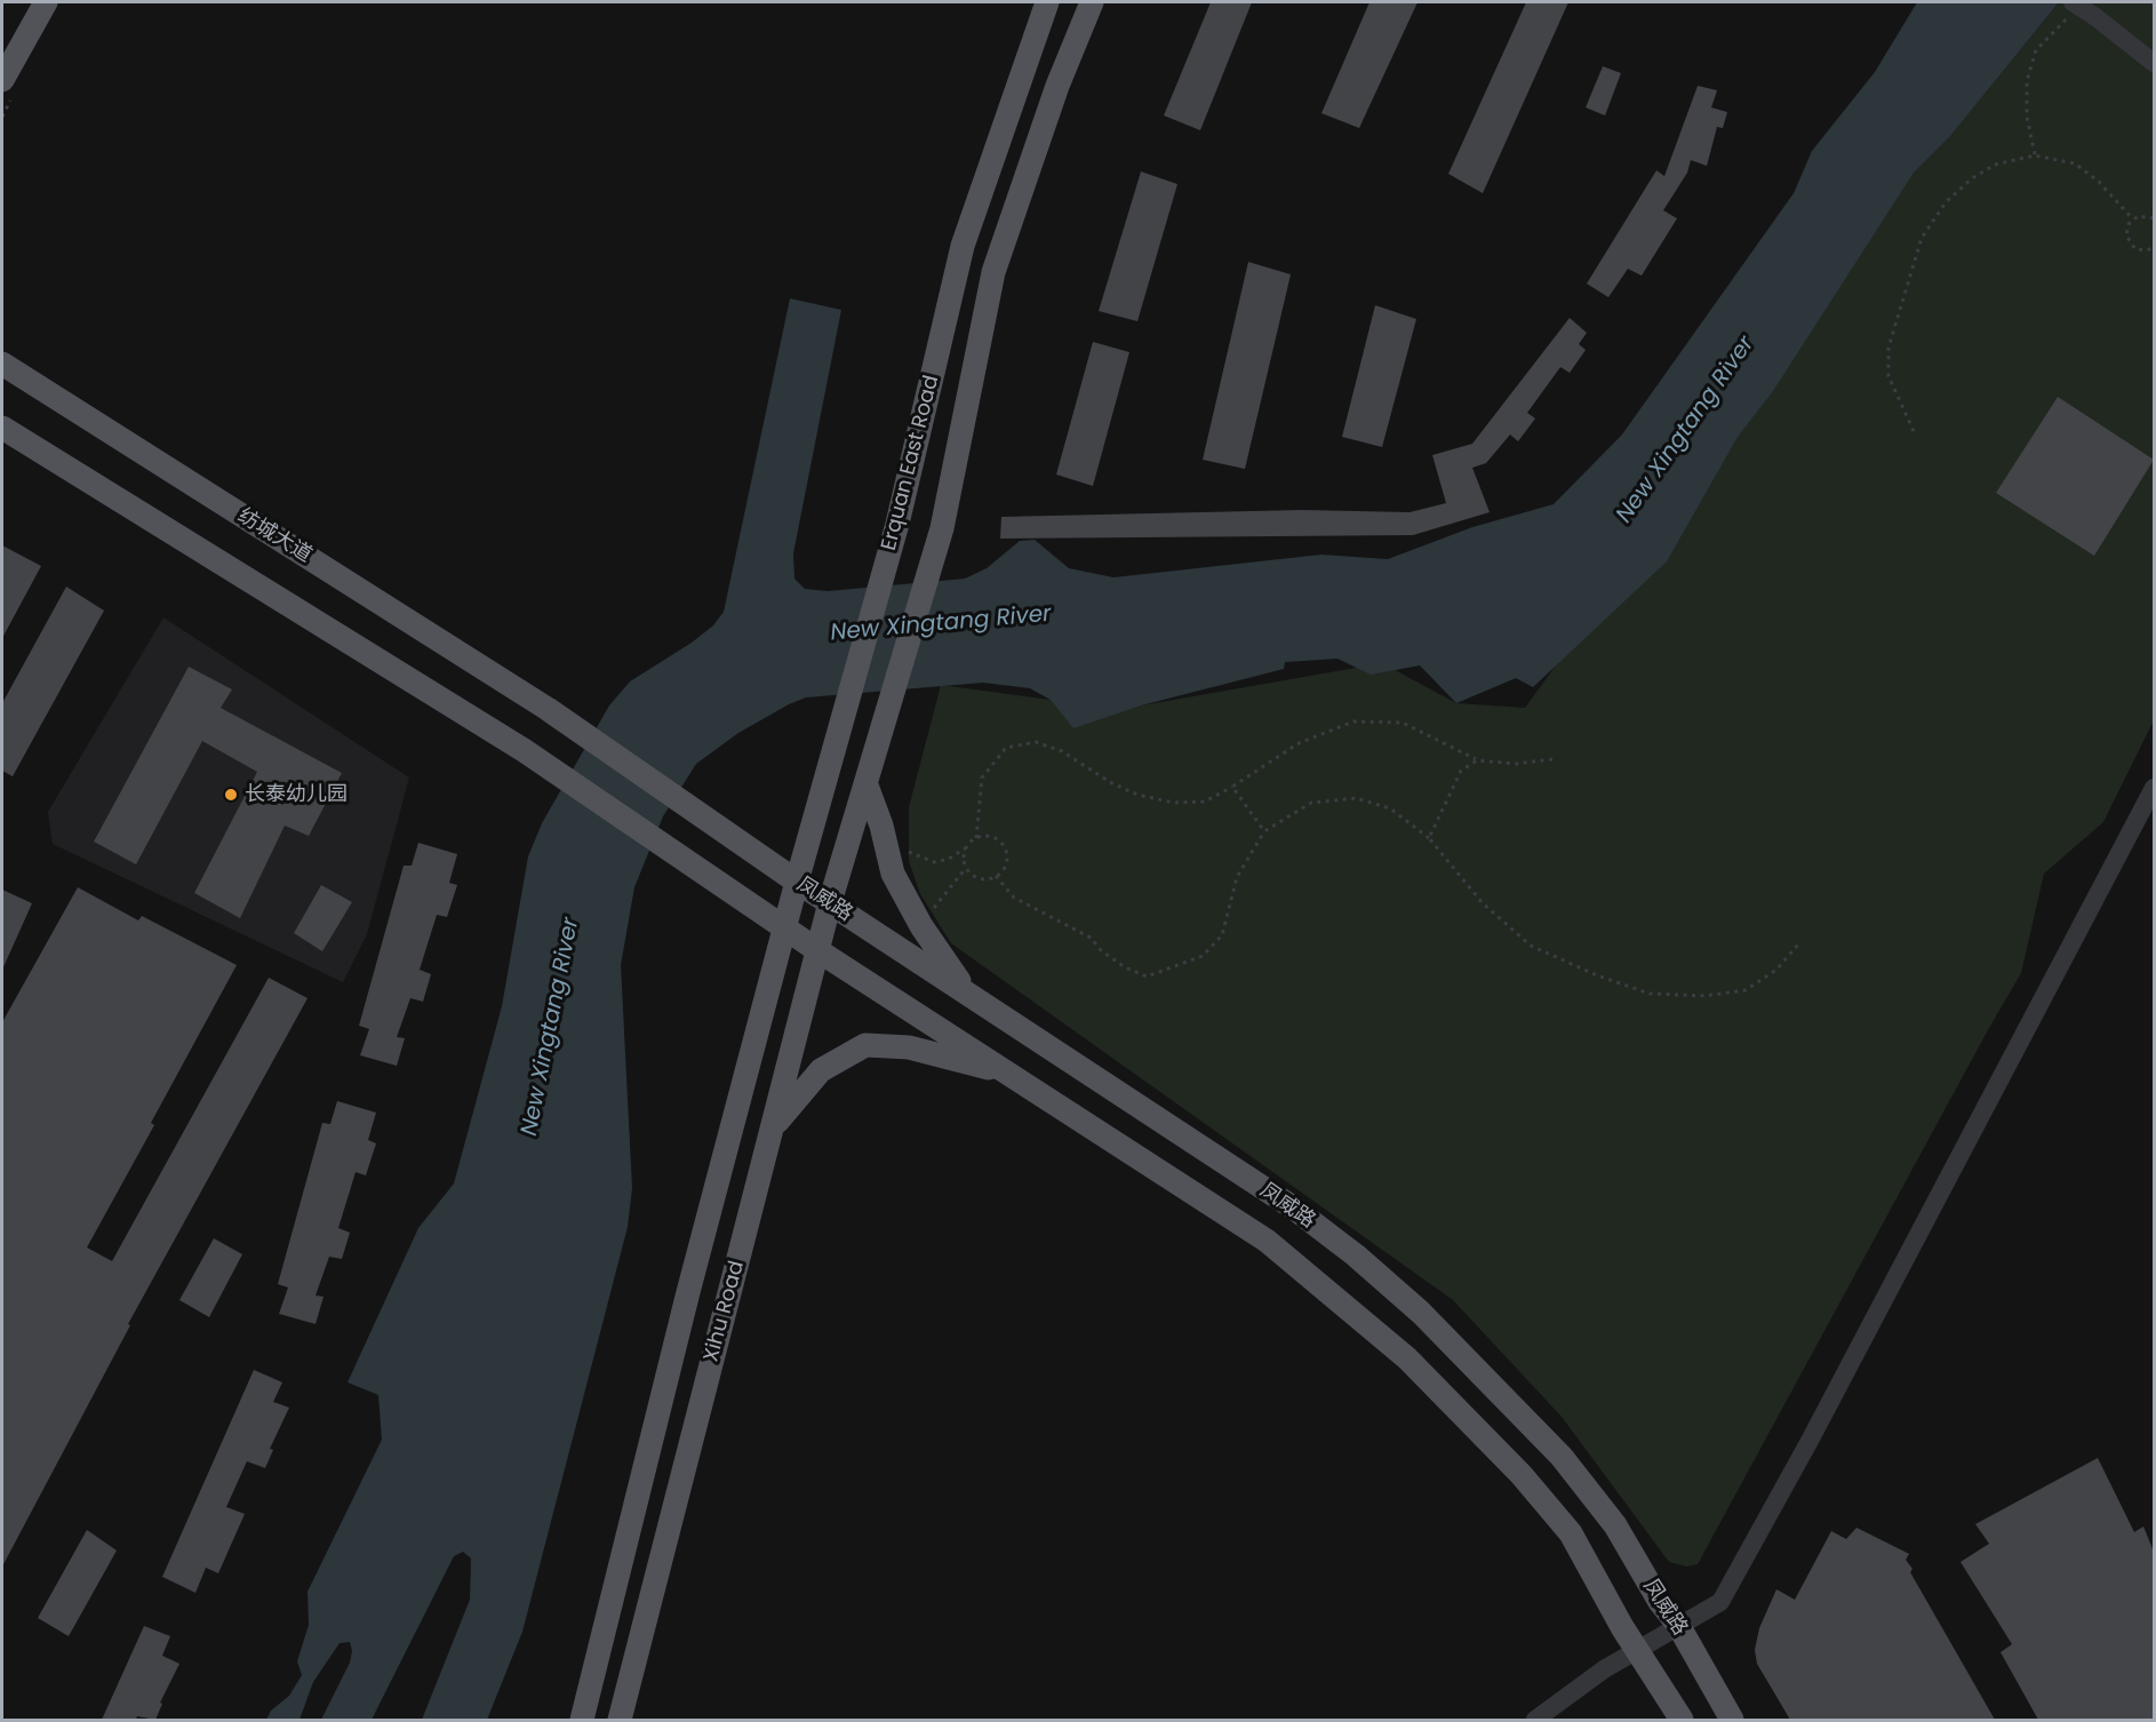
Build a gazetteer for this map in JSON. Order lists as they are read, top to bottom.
{
  "streets": {
    "main road": [
      "Erquan East Road",
      "纺城大道",
      "凤威路",
      "Xihu Road"
    ]
  },
  "crossings": [
    ["Erquan East Road", "凤威路"],
    ["Erquan East Road", "Xihu Road"],
    ["纺城大道", "凤威路"],
    ["凤威路", "Xihu Road"]
  ],
  "water": ["New Xingtang River"],
  "places": ["长泰幼儿园"]
}
